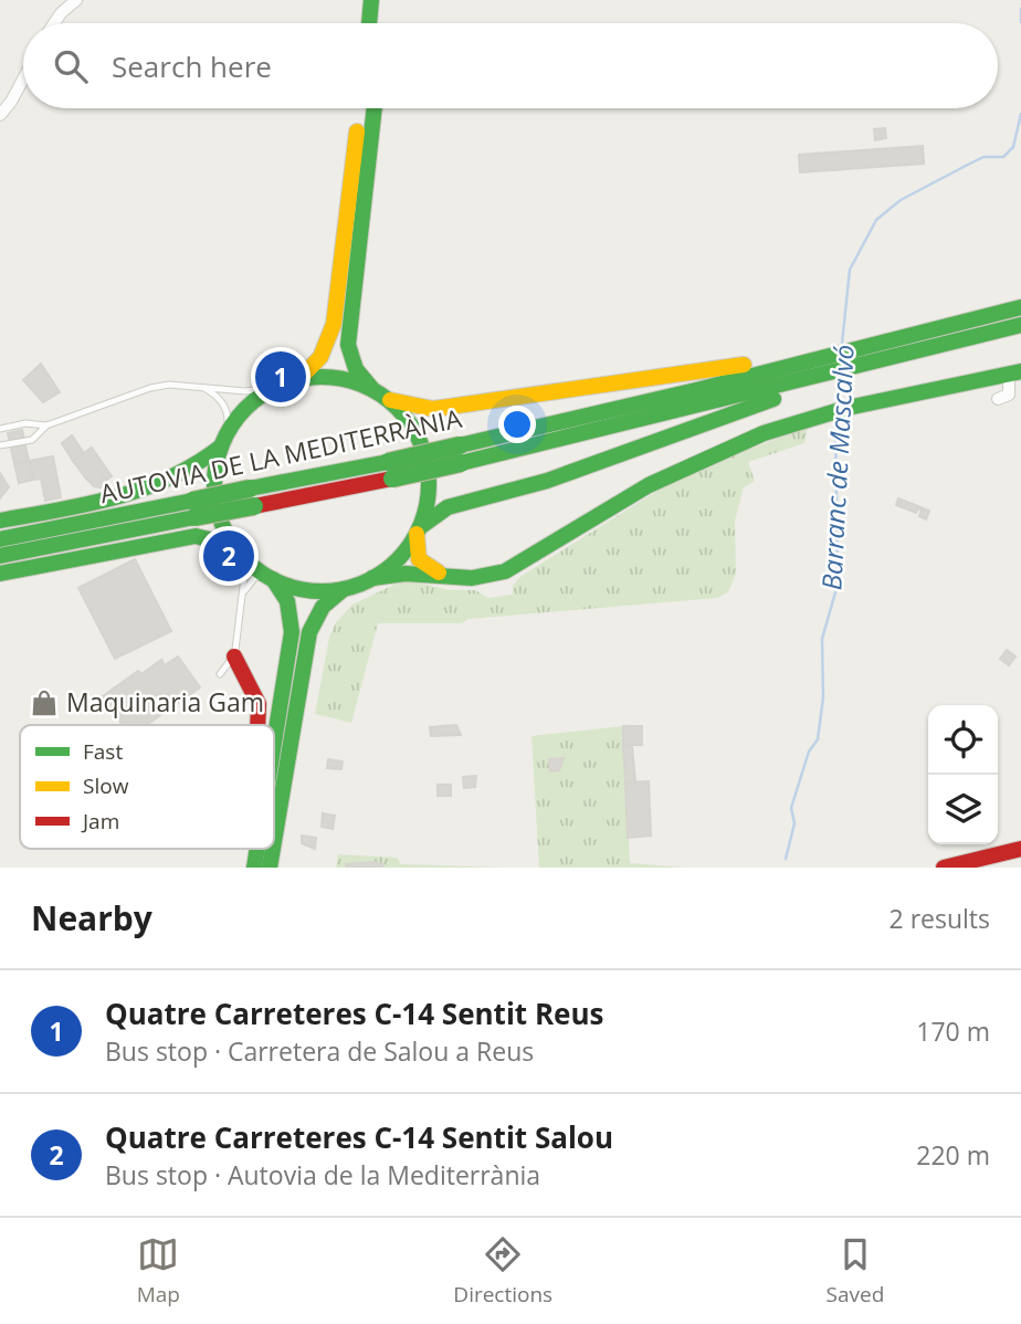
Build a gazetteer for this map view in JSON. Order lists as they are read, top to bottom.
{
  "streets": {
    "main road": ["AUTOVIA DE LA MEDITERRÀNIA"]
  },
  "water": ["Barranc de Mascalvó"],
  "places": {
    "shop": ["Maquinaria Gam"]
  },
  "legend": ["Fast", "Slow", "Jam"],
  "page": {
    "search": "Search here",
    "pins": ["1", "2"],
    "heading": ["Nearby", "2 results"],
    "list": [
      {
        "mark": "1",
        "name": "Quatre Carreteres C-14 Sentit Reus",
        "note": "Bus stop · Carretera de Salou a Reus",
        "value": "170 m"
      },
      {
        "mark": "2",
        "name": "Quatre Carreteres C-14 Sentit Salou",
        "note": "Bus stop · Autovia de la Mediterrània",
        "value": "220 m"
      }
    ],
    "nav": ["Map", "Directions", "Saved"]
  }
}
